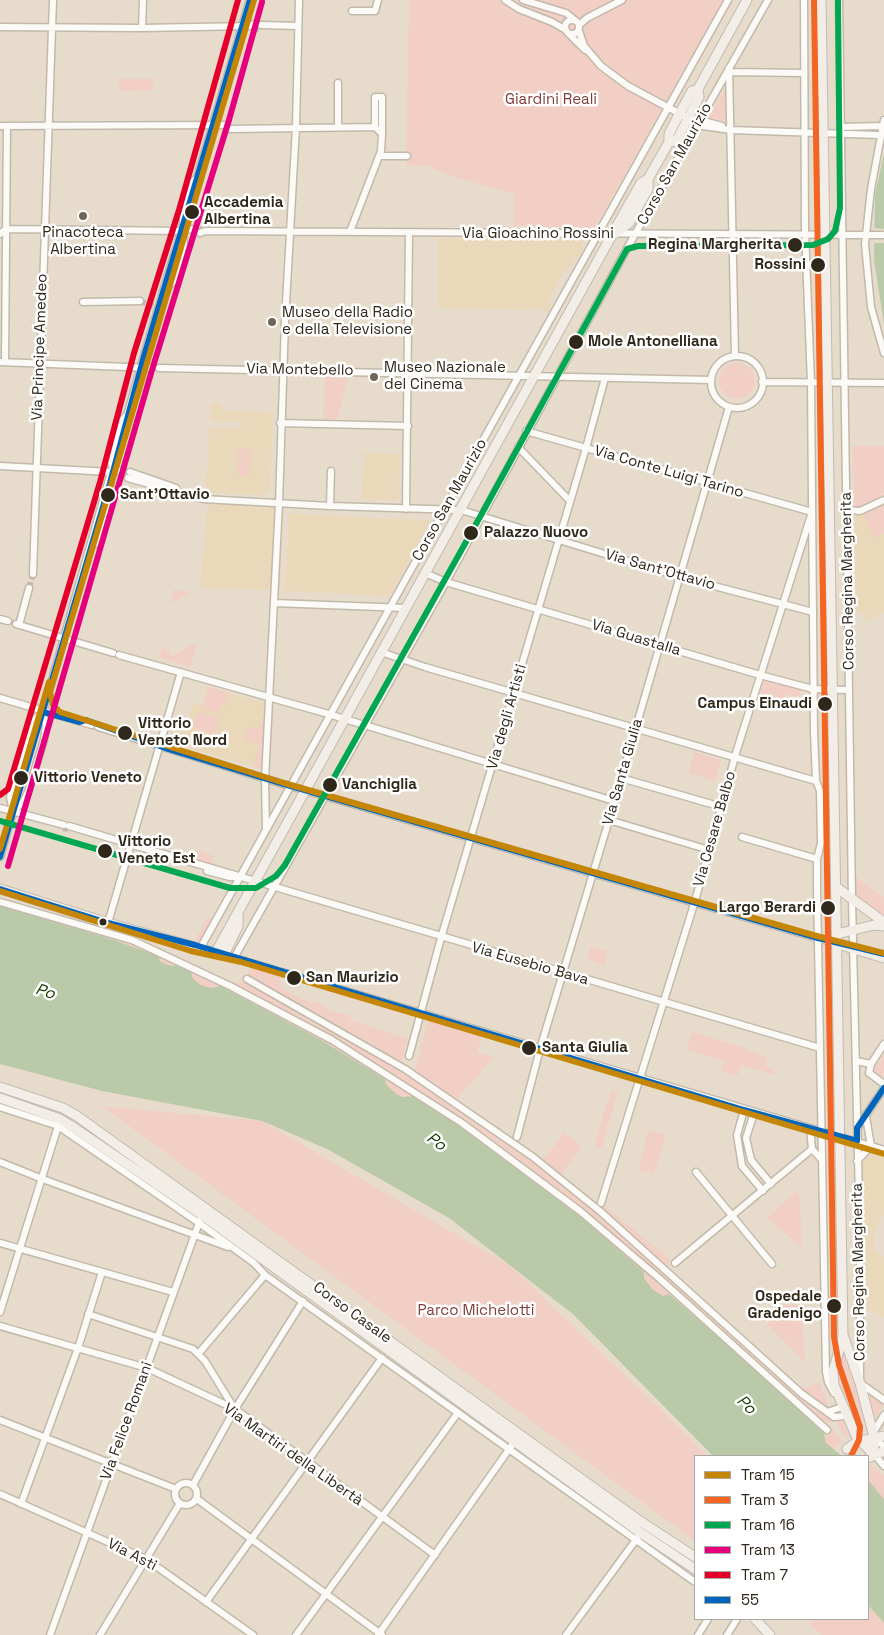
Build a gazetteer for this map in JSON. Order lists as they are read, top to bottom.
{
  "streets": {
    "main road": ["Corso San Maurizio", "Corso Regina Margherita", "Corso Casale"],
    "street": [
      "Via Gioachino Rossini",
      "Via Principe Amedeo",
      "Via Montebello",
      "Via Conte Luigi Tarino",
      "Via Sant'Ottavio",
      "Via Guastalla",
      "Via degli Artisti",
      "Via Santa Giulia",
      "Via Cesare Balbo",
      "Via Eusebio Bava",
      "Via Felice Romani",
      "Via Martiri della Libertà",
      "Via Asti"
    ]
  },
  "crossings": [
    ["Corso San Maurizio", "Via Gioachino Rossini"],
    ["Corso San Maurizio", "Via Montebello"],
    ["Corso San Maurizio", "Via Conte Luigi Tarino"],
    ["Corso San Maurizio", "Via Sant'Ottavio"],
    ["Corso San Maurizio", "Via Guastalla"],
    ["Corso San Maurizio", "Via Eusebio Bava"],
    ["Via Gioachino Rossini", "Corso Regina Margherita"],
    ["Via Principe Amedeo", "Via Montebello"],
    ["Via Montebello", "Via degli Artisti"],
    ["Via Montebello", "Via Santa Giulia"],
    ["Via Conte Luigi Tarino", "Corso Regina Margherita"],
    ["Via Conte Luigi Tarino", "Via degli Artisti"],
    ["Via Conte Luigi Tarino", "Via Santa Giulia"],
    ["Via Conte Luigi Tarino", "Via Cesare Balbo"],
    ["Via Sant'Ottavio", "Corso Regina Margherita"],
    ["Via Sant'Ottavio", "Via degli Artisti"],
    ["Via Sant'Ottavio", "Via Santa Giulia"],
    ["Via Sant'Ottavio", "Via Cesare Balbo"],
    ["Corso Regina Margherita", "Via Guastalla"],
    ["Corso Regina Margherita", "Via Cesare Balbo"],
    ["Corso Regina Margherita", "Via Eusebio Bava"],
    ["Via Guastalla", "Via degli Artisti"],
    ["Via Guastalla", "Via Santa Giulia"],
    ["Via Guastalla", "Via Cesare Balbo"],
    ["Via degli Artisti", "Via Eusebio Bava"],
    ["Via Santa Giulia", "Via Eusebio Bava"],
    ["Via Cesare Balbo", "Via Eusebio Bava"],
    ["Corso Casale", "Via Felice Romani"],
    ["Via Felice Romani", "Via Martiri della Libertà"],
    ["Via Felice Romani", "Via Asti"]
  ],
  "water": ["Po"],
  "parks": ["Giardini Reali", "Parco Michelotti"],
  "places": [
    "Accademia Albertina",
    "Pinacoteca Albertina",
    "Regina Margherita",
    "Rossini",
    "Museo della Radio e della Televisione",
    "Mole Antonelliana",
    "Museo Nazionale del Cinema",
    "Sant'Ottavio",
    "Palazzo Nuovo",
    "Campus Einaudi",
    "Vittorio Veneto Nord",
    "Vittorio Veneto",
    "Vanchiglia",
    "Vittorio Veneto Est",
    "Largo Berardi",
    "San Maurizio",
    "Santa Giulia",
    "Ospedale Gradenigo"
  ],
  "lines": [
    "tram line 15",
    "tram line 3",
    "tram line 16",
    "tram line 7",
    "transit line 55",
    "tram line 13"
  ],
  "legend": [
    "Tram 15",
    "Tram 3",
    "Tram 16",
    "Tram 13",
    "Tram 7",
    "55"
  ]
}
